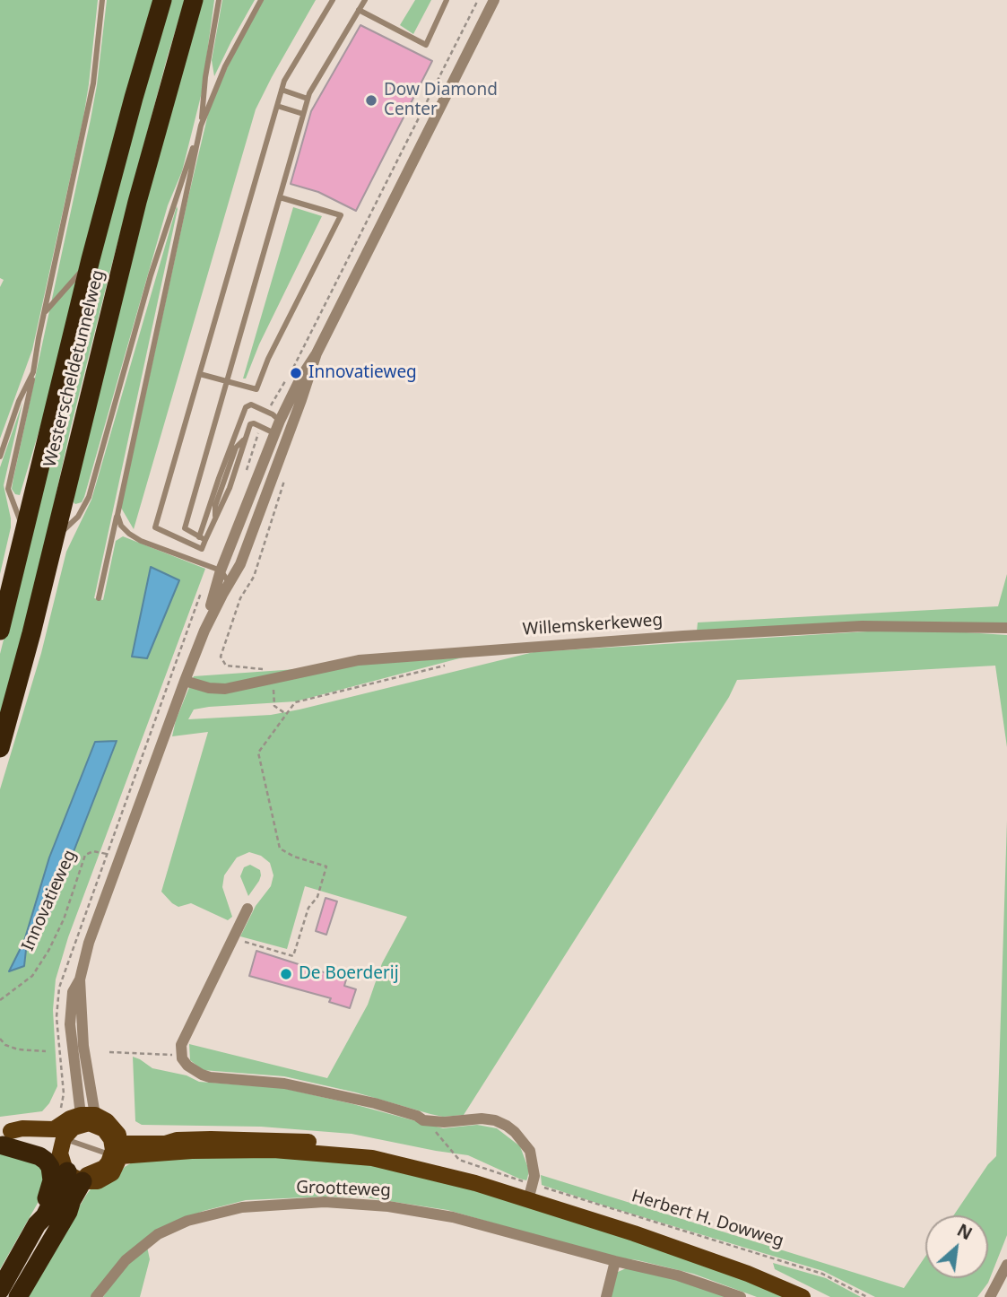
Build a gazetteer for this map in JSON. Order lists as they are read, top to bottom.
{
  "streets": {
    "highway": ["Westerscheldetunnelweg"],
    "main road": ["Herbert H. Dowweg"],
    "street": ["Willemskerkeweg", "Grootteweg"],
    "path": ["Innovatieweg"]
  },
  "places": ["Dow Diamond Center", "Innovatieweg", "De Boerderij"],
  "north": "top right"
}
